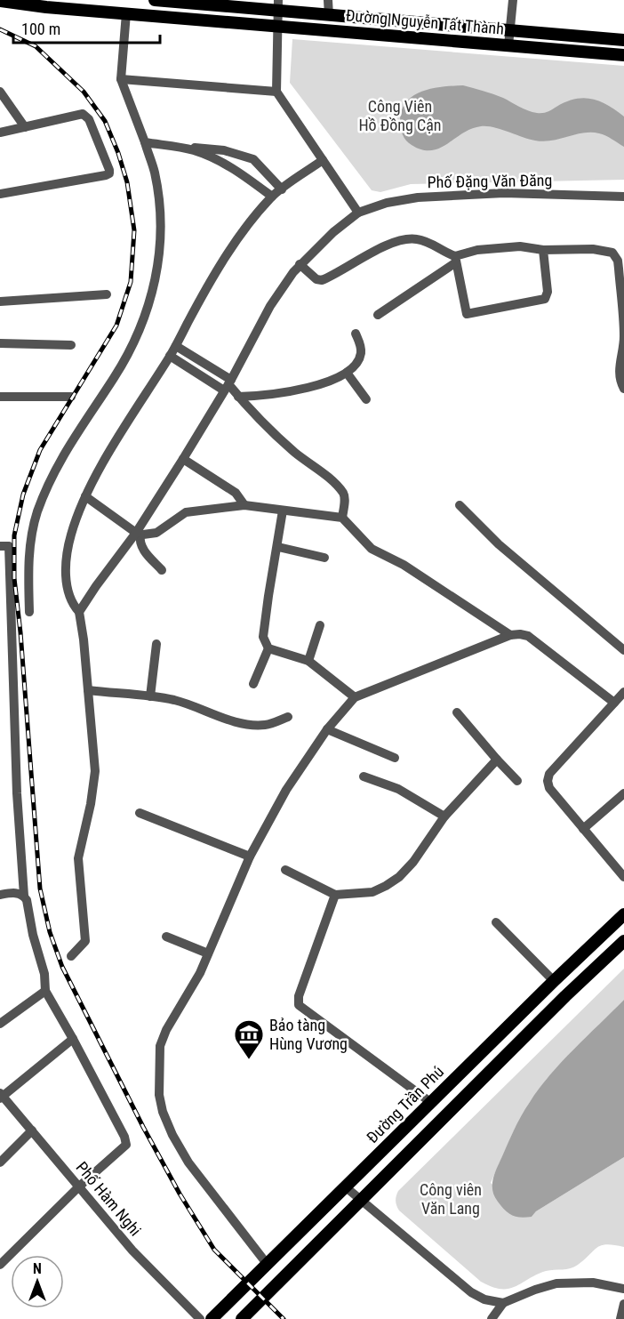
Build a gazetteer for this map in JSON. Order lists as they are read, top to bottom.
{
  "streets": {
    "main road": ["Đường Nguyễn Tất Thành", "Đường Trần Phú"],
    "street": ["Phố Đặng Văn Đăng", "Phố Hàm Nghi"]
  },
  "parks": ["Công Viên Hồ Đồng Cận", "Công viên Văn Lang"],
  "places": {
    "museum": ["Bảo tàng Hùng Vương"]
  },
  "scale_bar": "100 m",
  "north": "top"
}
